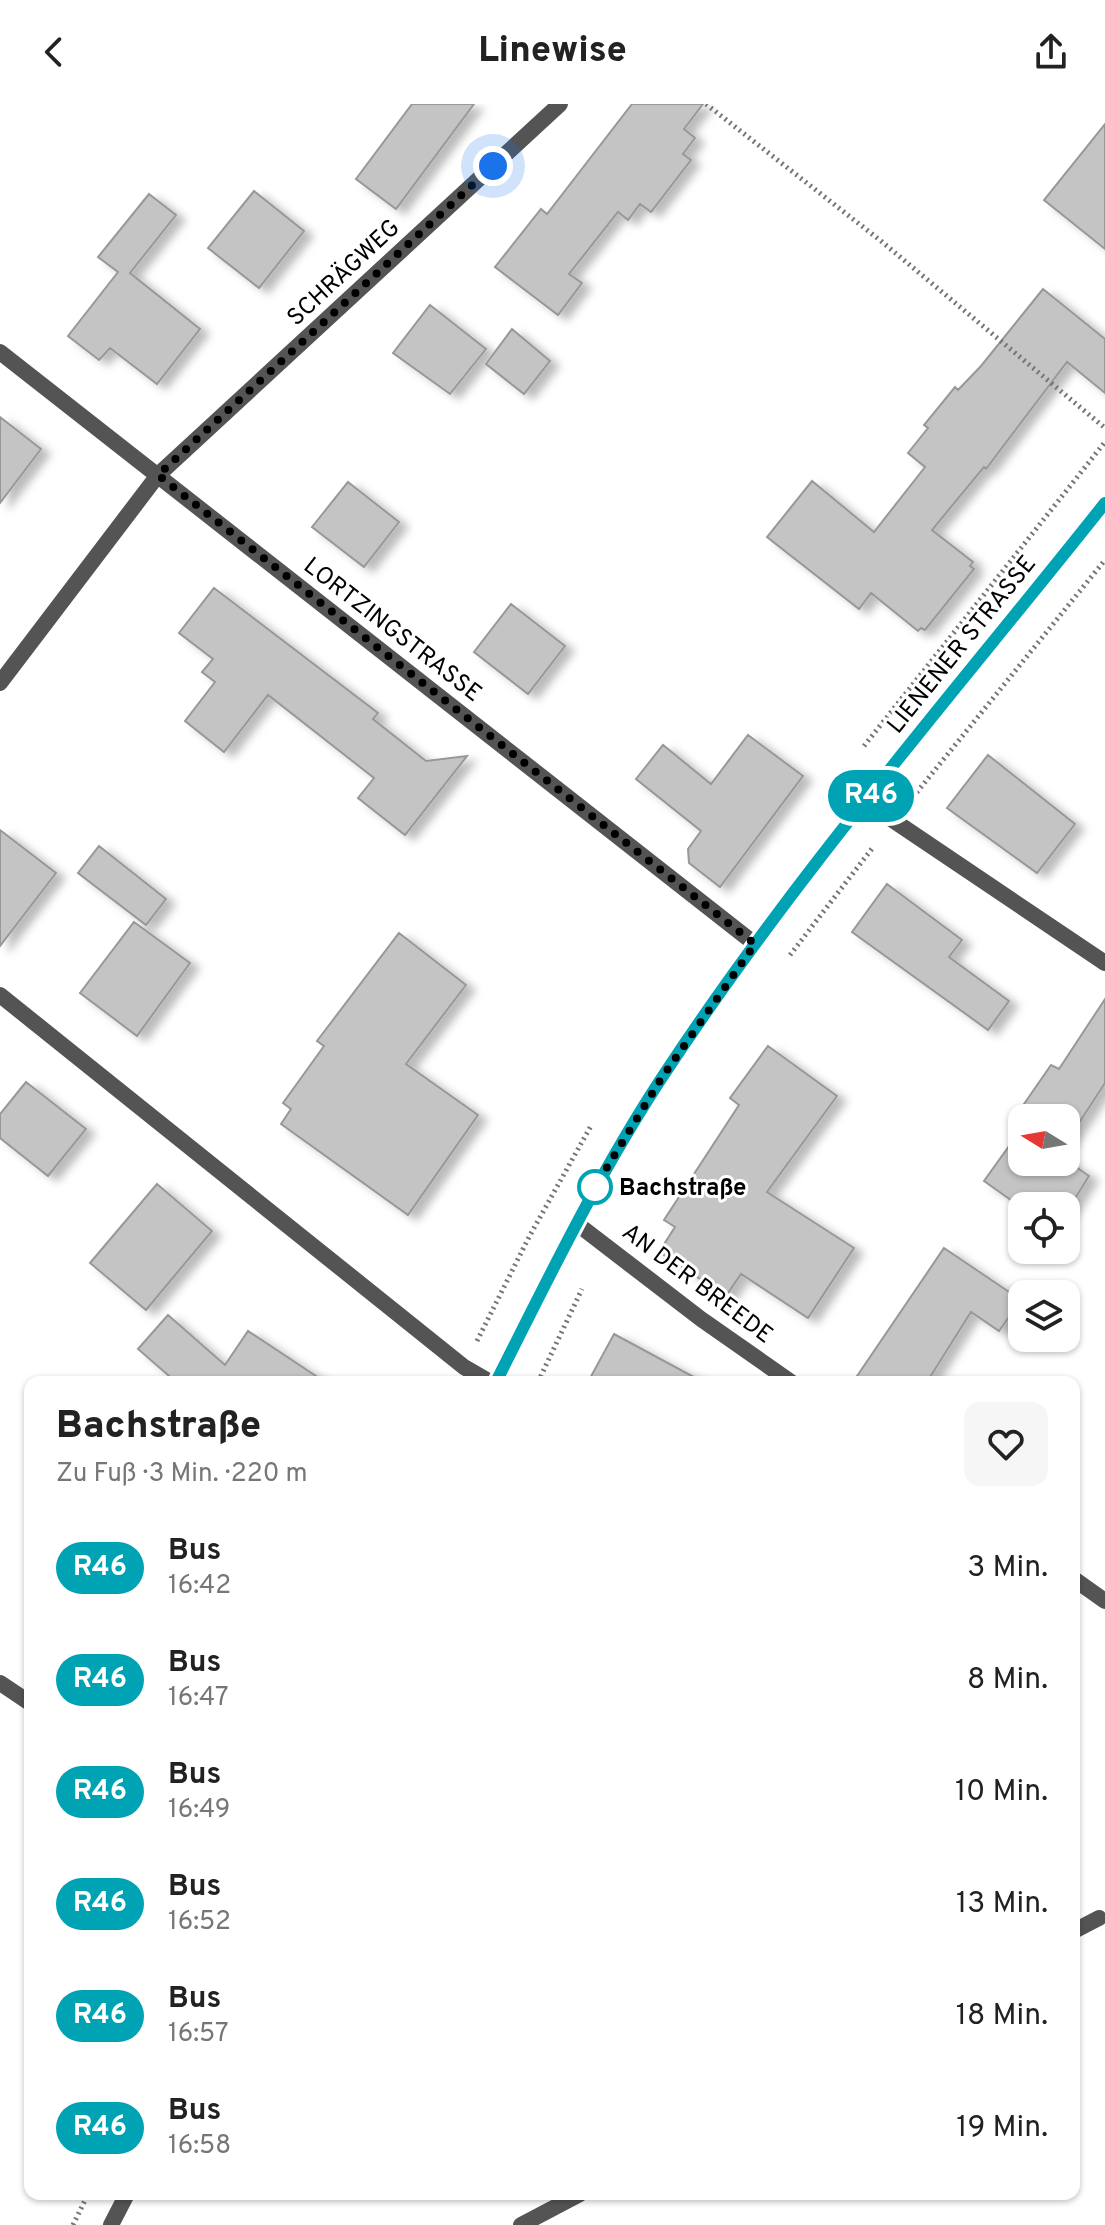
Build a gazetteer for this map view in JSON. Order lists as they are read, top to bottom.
{
  "streets": {
    "street": [
      "SCHRÄGWEG",
      "LORTZINGSTRASSE",
      "LIENENER STRASSE",
      "AN DER BREEDE"
    ]
  },
  "crossings": [
    ["SCHRÄGWEG", "LORTZINGSTRASSE"],
    ["LORTZINGSTRASSE", "LIENENER STRASSE"],
    ["LIENENER STRASSE", "AN DER BREEDE"]
  ],
  "places": ["Bachstraße"],
  "lines": ["bus line R46"],
  "north": "left",
  "page": {
    "header": "Linewise",
    "on_map": "R46",
    "heading": ["Bachstraße", "Zu Fuß · 3 Min. · 220 m"],
    "list": [
      {
        "mark": "R46",
        "name": "Bus",
        "note": "16:42",
        "value": "3 Min."
      },
      {
        "mark": "R46",
        "name": "Bus",
        "note": "16:47",
        "value": "8 Min."
      },
      {
        "mark": "R46",
        "name": "Bus",
        "note": "16:49",
        "value": "10 Min."
      },
      {
        "mark": "R46",
        "name": "Bus",
        "note": "16:52",
        "value": "13 Min."
      },
      {
        "mark": "R46",
        "name": "Bus",
        "note": "16:57",
        "value": "18 Min."
      },
      {
        "mark": "R46",
        "name": "Bus",
        "note": "16:58",
        "value": "19 Min."
      }
    ]
  }
}
